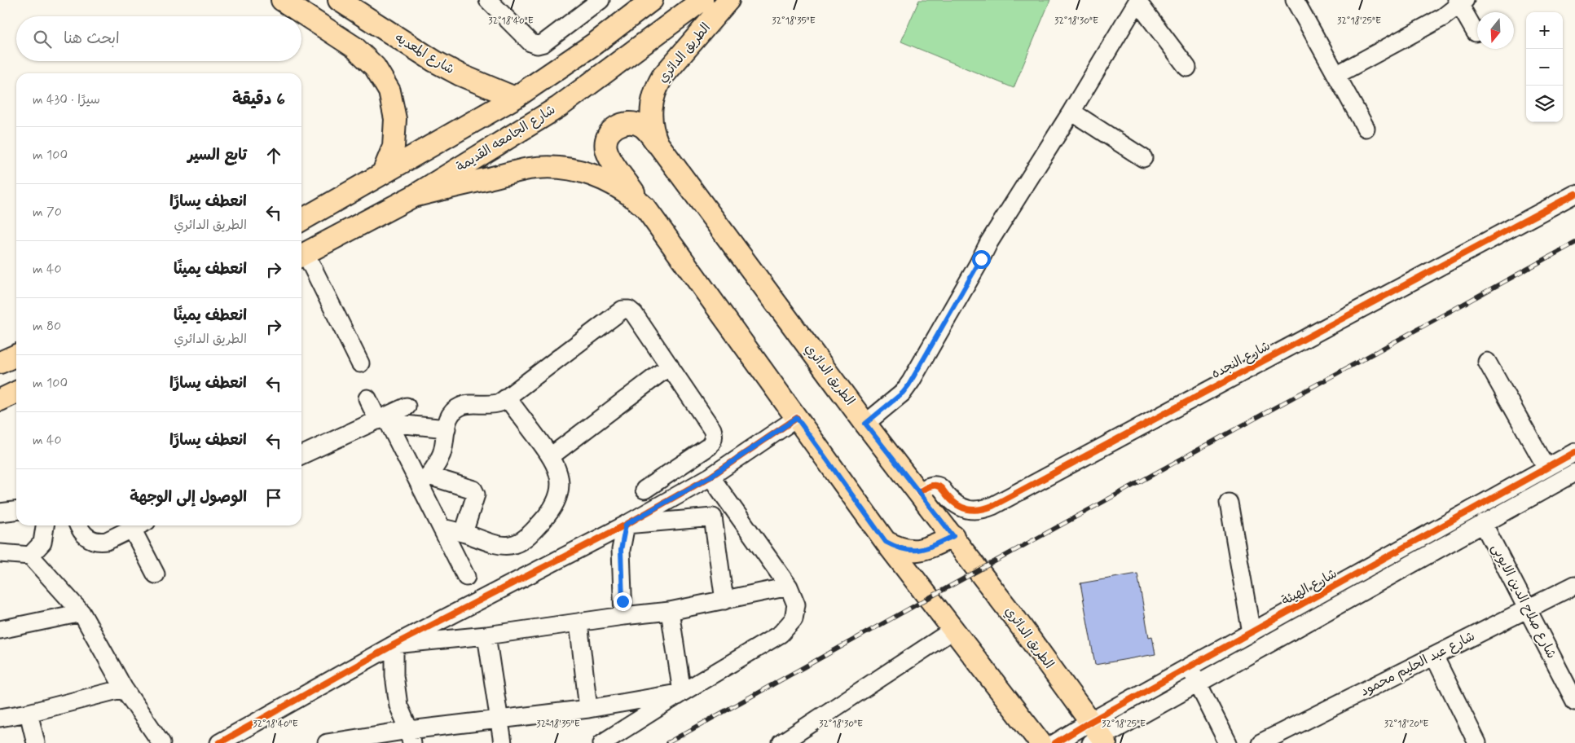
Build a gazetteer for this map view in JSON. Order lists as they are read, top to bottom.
{
  "streets": {
    "main road": ["الطريق الدائري", "شارع المعديه", "شارع الجامعه القديمة"],
    "street": [
      "شارع النجده",
      "شارع الهيئة",
      "شارع صلاح الدين الايوبى",
      "شارع عبد الحليم محمود"
    ]
  },
  "crossings": [
    ["الطريق الدائري", "شارع النجده"],
    ["الطريق الدائري", "شارع الهيئة"],
    ["شارع الهيئة", "شارع صلاح الدين الايوبى"],
    ["شارع صلاح الدين الايوبى", "شارع عبد الحليم محمود"]
  ],
  "north": "bottom",
  "page": {
    "map_buttons": ["+", "−"],
    "search": "ابحث هنا",
    "heading": ["6 دقيقة", "سيرًا · 430 m"],
    "list": [
      ["تابع السير", "100 m"],
      ["انعطف يسارًا", "الطريق الدائري", "70 m"],
      ["انعطف يمينًا", "40 m"],
      ["انعطف يمينًا", "الطريق الدائري", "80 m"],
      ["انعطف يسارًا", "100 m"],
      ["انعطف يسارًا", "40 m"],
      "الوصول إلى الوجهة"
    ]
  },
  "coordinates": [
    "32°18'40\"E",
    "32°18'35\"E",
    "32°18'30\"E",
    "32°18'25\"E",
    "32°18'20\"E"
  ]
}
